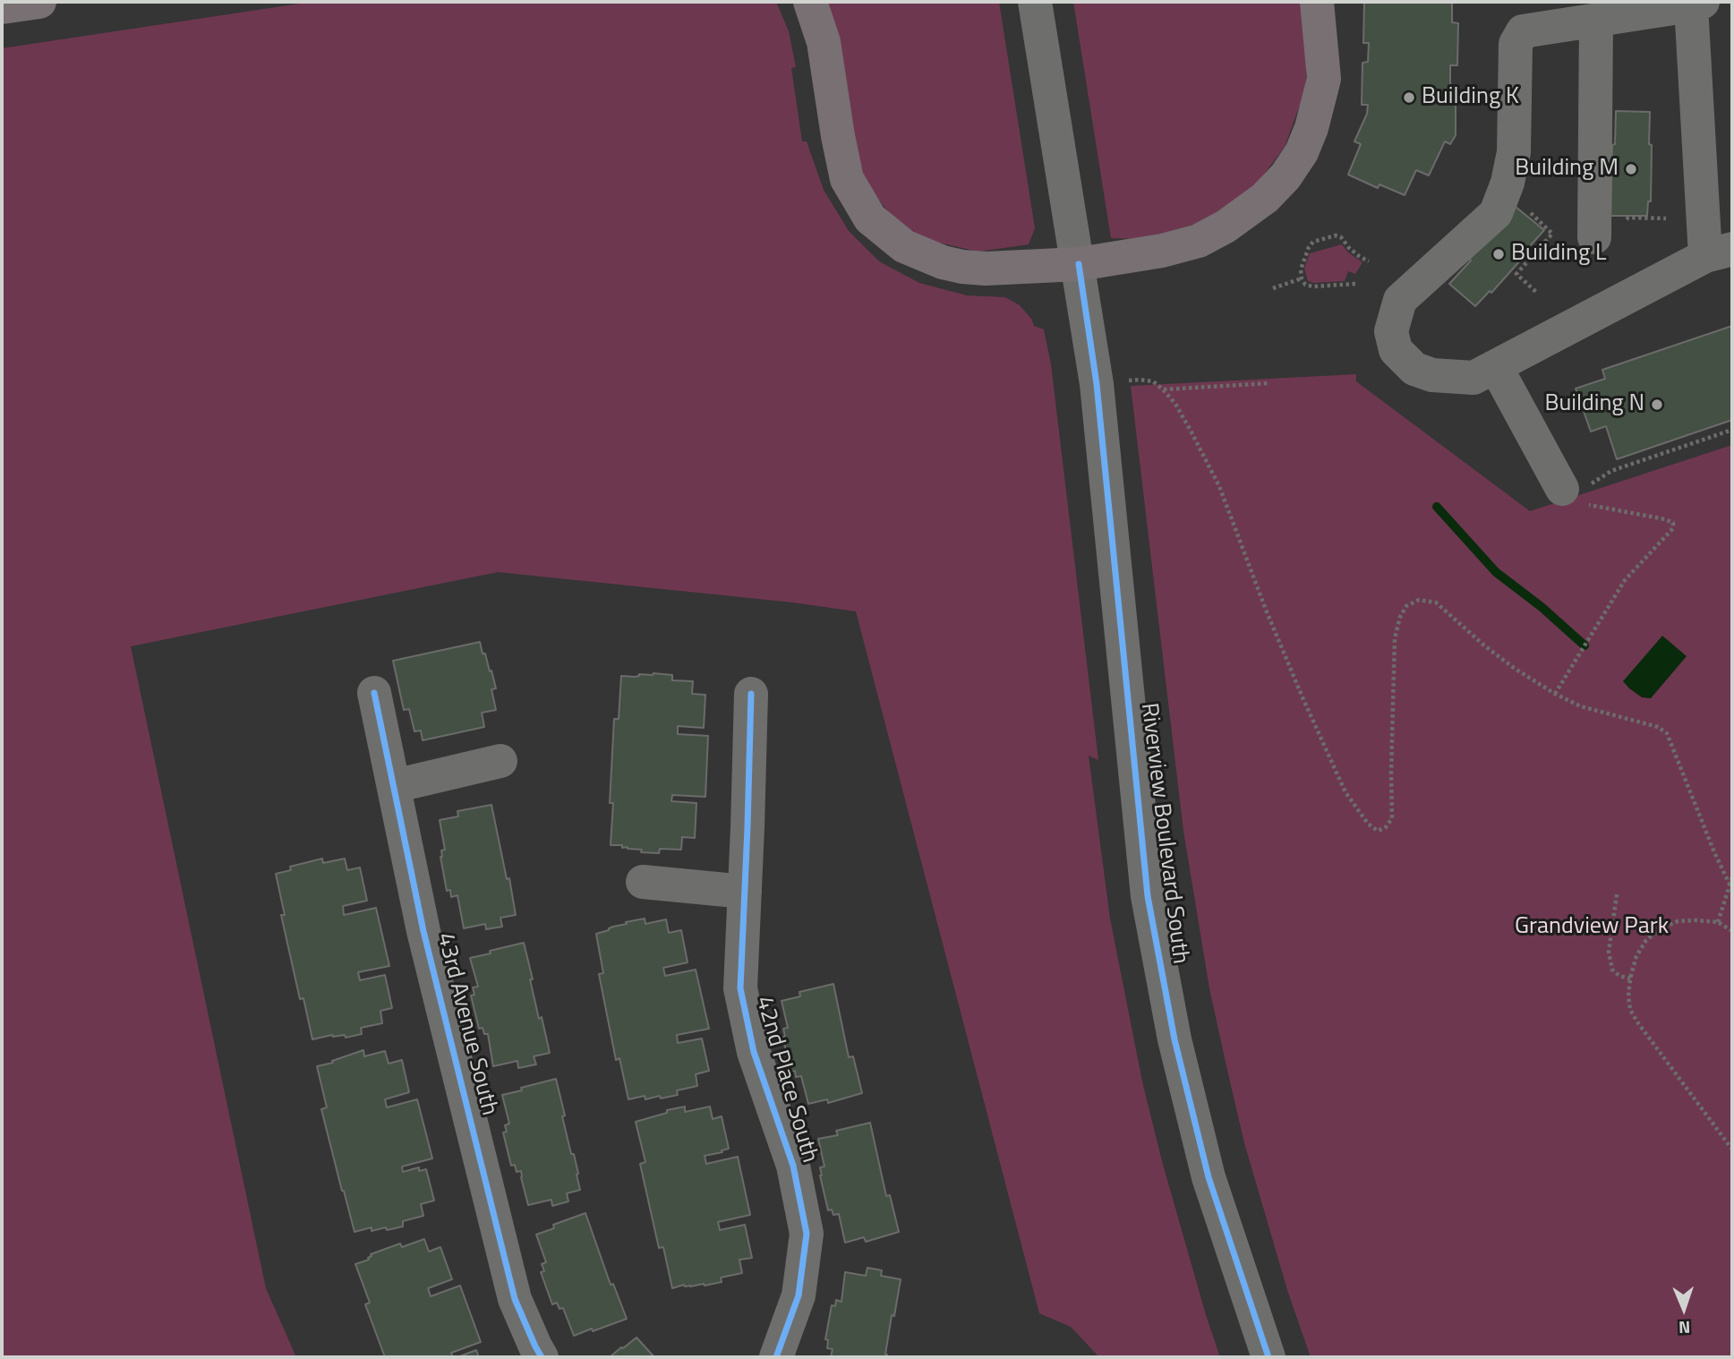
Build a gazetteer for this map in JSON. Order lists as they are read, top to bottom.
{
  "streets": {
    "street": ["Riverview Boulevard South", "43rd Avenue South", "42nd Place South"]
  },
  "parks": ["Grandview Park"],
  "places": [
    "Building K",
    "Building M",
    "Building L",
    "Building N"
  ],
  "north": "bottom"
}
